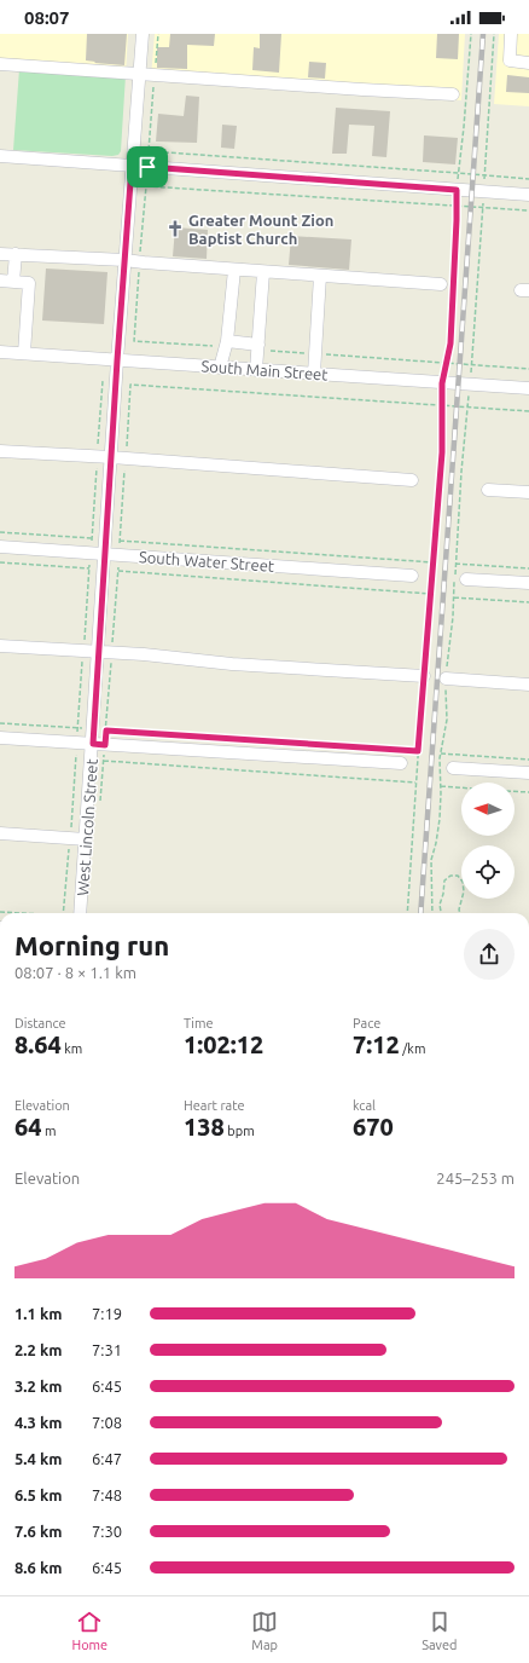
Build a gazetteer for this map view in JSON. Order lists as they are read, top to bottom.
{
  "streets": {
    "street": ["South Main Street", "South Water Street", "West Lincoln Street"]
  },
  "crossings": [
    ["South Main Street", "West Lincoln Street"],
    ["South Water Street", "West Lincoln Street"]
  ],
  "places": {
    "church": ["Greater Mount Zion Baptist Church"]
  },
  "north": "left",
  "page": {
    "status": "08:07",
    "heading": ["Morning run", "08:07 · 8 × 1.1 km"],
    "stats": [
      ["Distance", "8.64 km"],
      ["Time", "1:02:12"],
      ["Pace", "7:12 /km"],
      ["Elevation", "64 m"],
      ["Heart rate", "138 bpm"],
      ["kcal", "670"]
    ],
    "chart": ["Elevation", "245–253 m"],
    "list": [
      {
        "name": "1.1 km",
        "note": "7:19"
      },
      {
        "name": "2.2 km",
        "note": "7:31"
      },
      {
        "name": "3.2 km",
        "note": "6:45"
      },
      {
        "name": "4.3 km",
        "note": "7:08"
      },
      {
        "name": "5.4 km",
        "note": "6:47"
      },
      {
        "name": "6.5 km",
        "note": "7:48"
      },
      {
        "name": "7.6 km",
        "note": "7:30"
      },
      {
        "name": "8.6 km",
        "note": "6:45"
      }
    ],
    "tabs": ["Home", "Map", "Saved"]
  }
}
